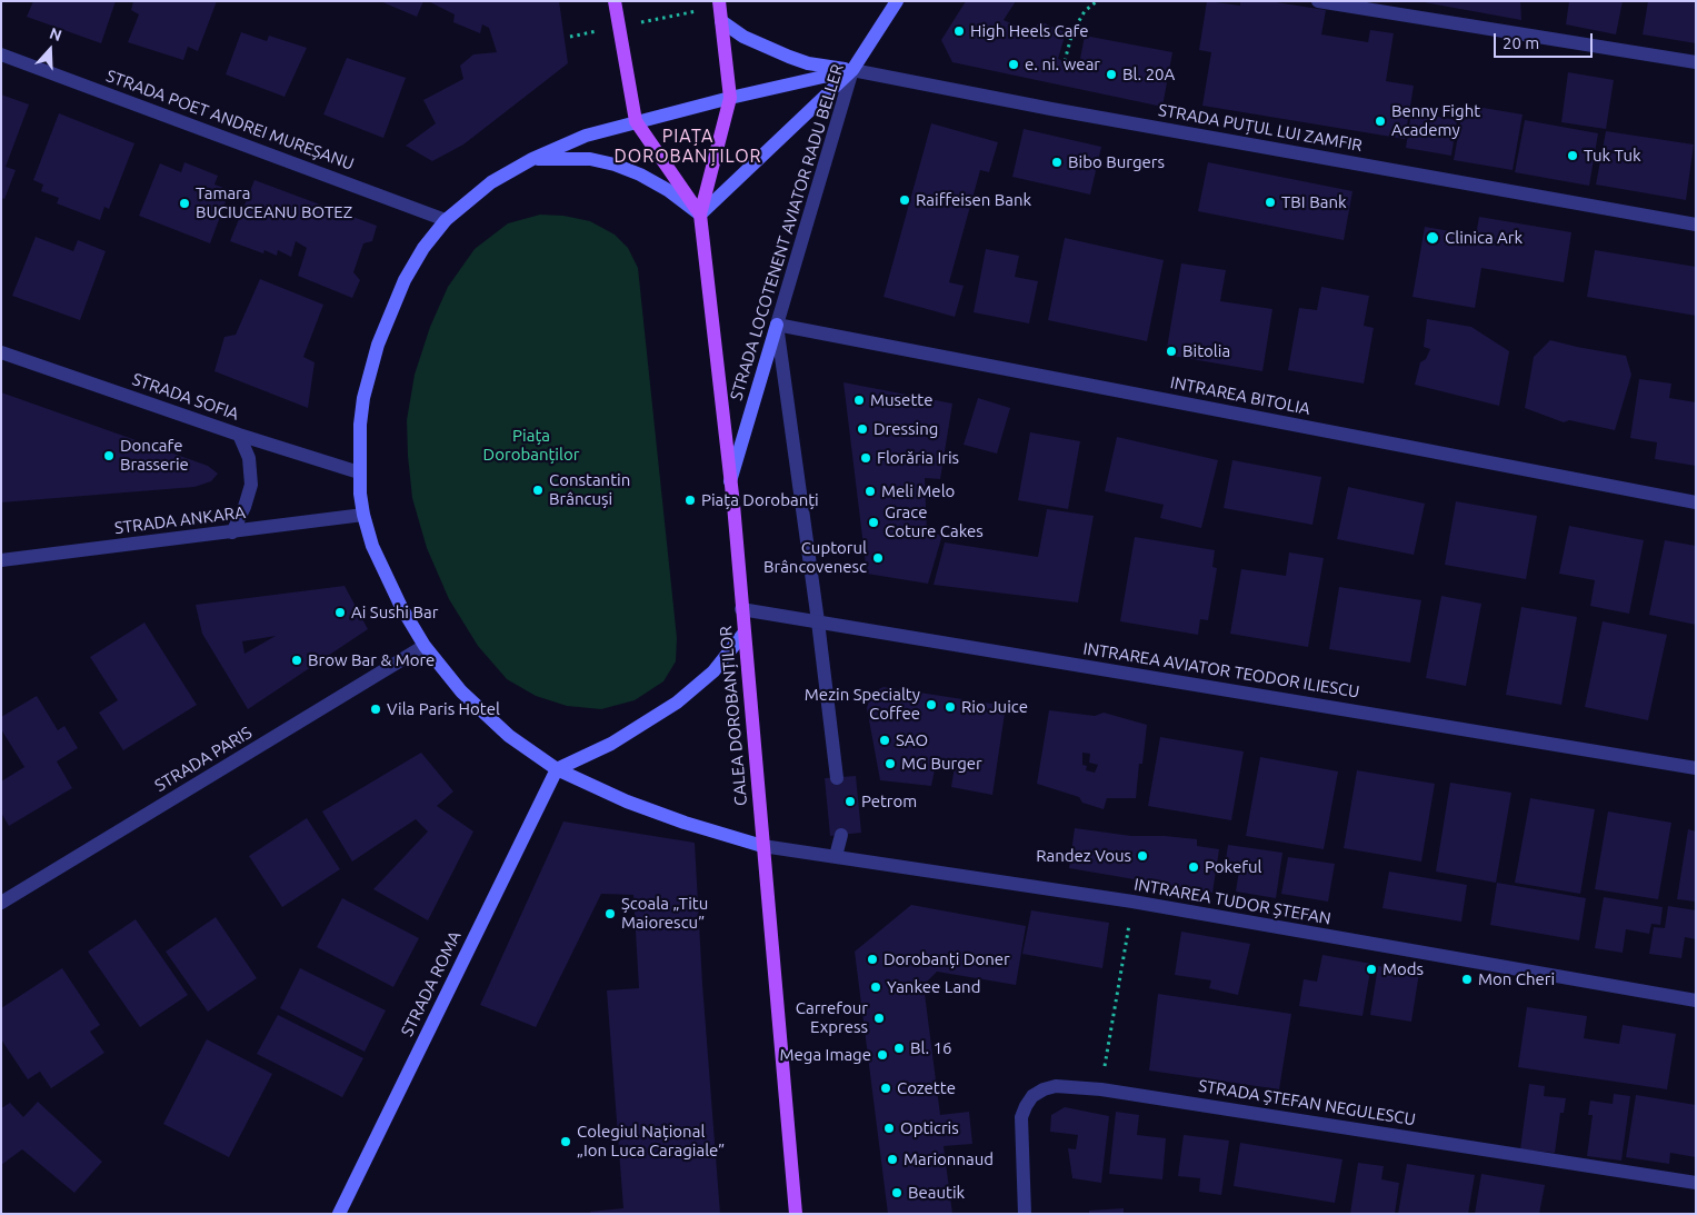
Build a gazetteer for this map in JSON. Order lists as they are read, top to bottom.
{
  "streets": {
    "main road": ["CALEA DOROBANȚILOR"],
    "street": [
      "STRADA POET ANDREI MUREȘANU",
      "STRADA PUȚUL LUI ZAMFIR",
      "STRADA LOCOTENENT AVIATOR RADU BELLER",
      "INTRAREA BITOLIA",
      "STRADA SOFIA",
      "STRADA ANKARA",
      "INTRAREA AVIATOR TEODOR ILIESCU",
      "STRADA PARIS",
      "INTRAREA TUDOR ȘTEFAN",
      "STRADA ROMA",
      "STRADA ȘTEFAN NEGULESCU"
    ]
  },
  "crossings": [
    ["STRADA PUȚUL LUI ZAMFIR", "STRADA LOCOTENENT AVIATOR RADU BELLER"],
    ["STRADA LOCOTENENT AVIATOR RADU BELLER", "INTRAREA BITOLIA"],
    ["STRADA LOCOTENENT AVIATOR RADU BELLER", "CALEA DOROBANȚILOR"],
    ["INTRAREA AVIATOR TEODOR ILIESCU", "CALEA DOROBANȚILOR"],
    ["CALEA DOROBANȚILOR", "INTRAREA TUDOR ȘTEFAN"]
  ],
  "districts": ["PIAȚA DOROBANȚILOR"],
  "parks": ["Piața Dorobanților"],
  "places": [
    "High Heels Cafe",
    "e. ni. wear",
    "Bl. 20A",
    "Benny Fight Academy",
    "Tuk Tuk",
    "Bibo Burgers",
    "Raiffeisen Bank",
    "TBI Bank",
    "Tamara BUCIUCEANU BOTEZ",
    "Clinica Ark",
    "Bitolia",
    "Musette",
    "Dressing",
    "Doncafe Brasserie",
    "Florăria Iris",
    "Constantin Brâncuși",
    "Meli Melo",
    "Piața Dorobanți",
    "Grace Coture Cakes",
    "Cuptorul Brâncovenesc",
    "Ai Sushi Bar",
    "Brow Bar & More",
    "Mezin Specialty Coffee",
    "Rio Juice",
    "Vila Paris Hotel",
    "SAO",
    "MG Burger",
    "Petrom",
    "Randez Vous",
    "Pokeful",
    "Școala „Titu Maiorescu”",
    "Dorobanți Doner",
    "Mods",
    "Mon Cheri",
    "Yankee Land",
    "Carrefour Express",
    "Bl. 16",
    "Mega Image",
    "Cozette",
    "Opticris",
    "Colegiul Național „Ion Luca Caragiale”",
    "Marionnaud",
    "Beautik"
  ],
  "scale_bar": "20 m",
  "north": "top"
}
